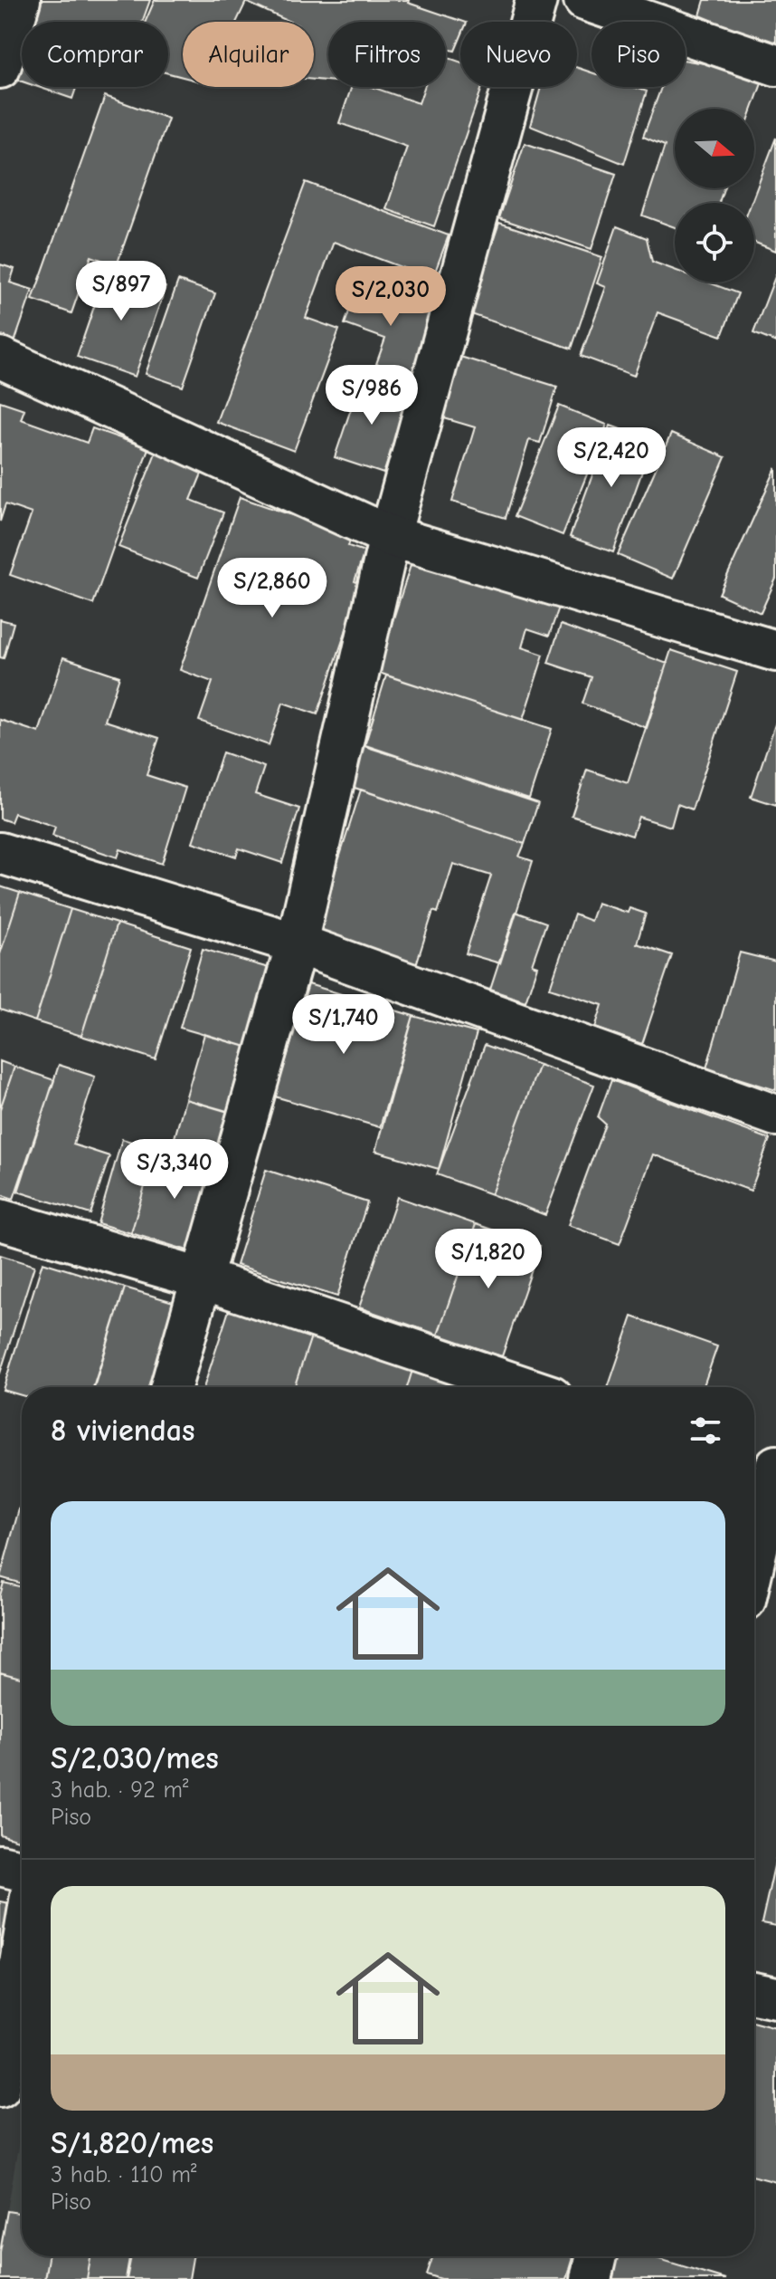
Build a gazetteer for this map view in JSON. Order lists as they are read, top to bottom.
{
  "north": "right",
  "page": {
    "chip": [
      "Comprar",
      "Alquilar",
      "Filtros",
      "Nuevo",
      "Piso"
    ],
    "price": [
      "S/897",
      "S/2,030",
      "S/986",
      "S/2,420",
      "S/2,860",
      "S/1,740",
      "S/3,340",
      "S/1,820"
    ],
    "heading": "8 viviendas",
    "list": [
      {
        "name": "S/2,030/mes",
        "note": "3 hab. · 92 m² · Piso"
      },
      {
        "name": "S/1,820/mes",
        "note": "3 hab. · 110 m² · Piso"
      }
    ]
  }
}
